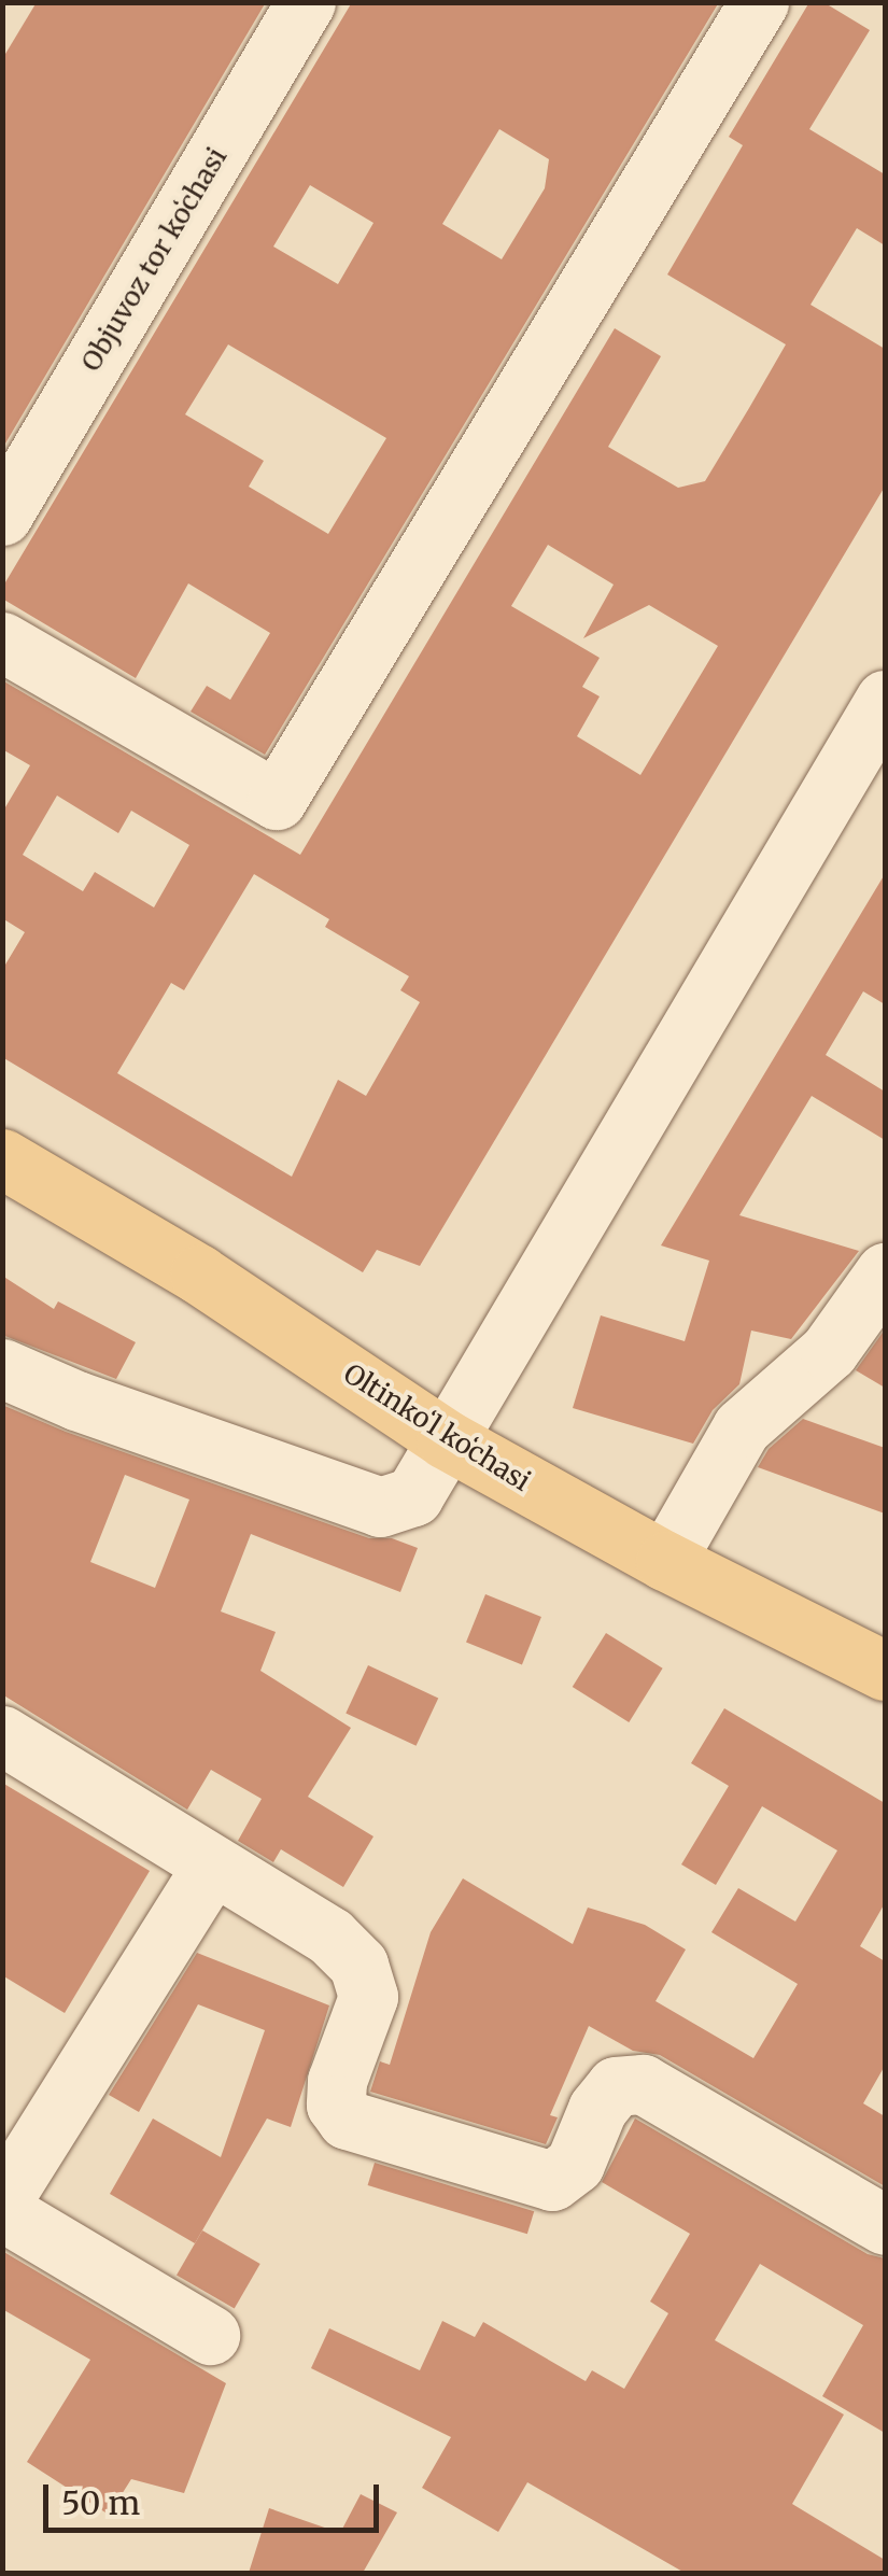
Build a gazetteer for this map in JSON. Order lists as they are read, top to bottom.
{
  "streets": {
    "main road": ["Oltinkoʻl koʻchasi"],
    "street": ["Objuvoz tor koʻchasi"]
  },
  "scale_bar": "50 m"
}
